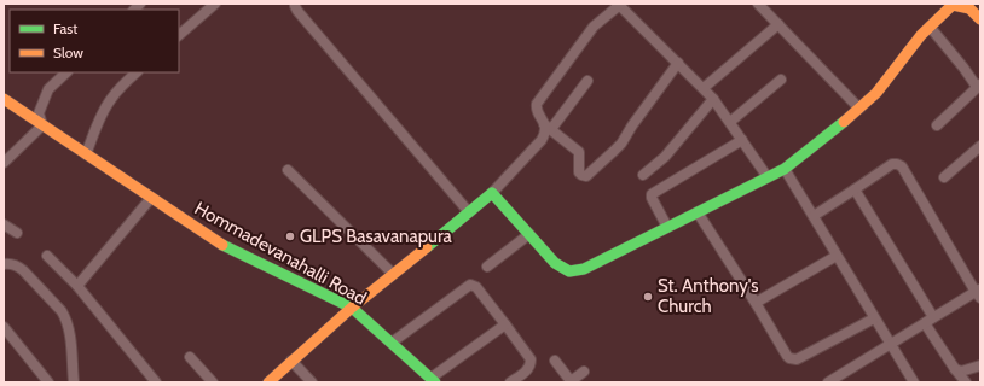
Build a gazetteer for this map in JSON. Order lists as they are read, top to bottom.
{
  "streets": {
    "street": ["Hommadevanahalli Road"]
  },
  "places": ["GLPS Basavanapura", "St. Anthony's Church"],
  "legend": ["Fast", "Slow"]
}
